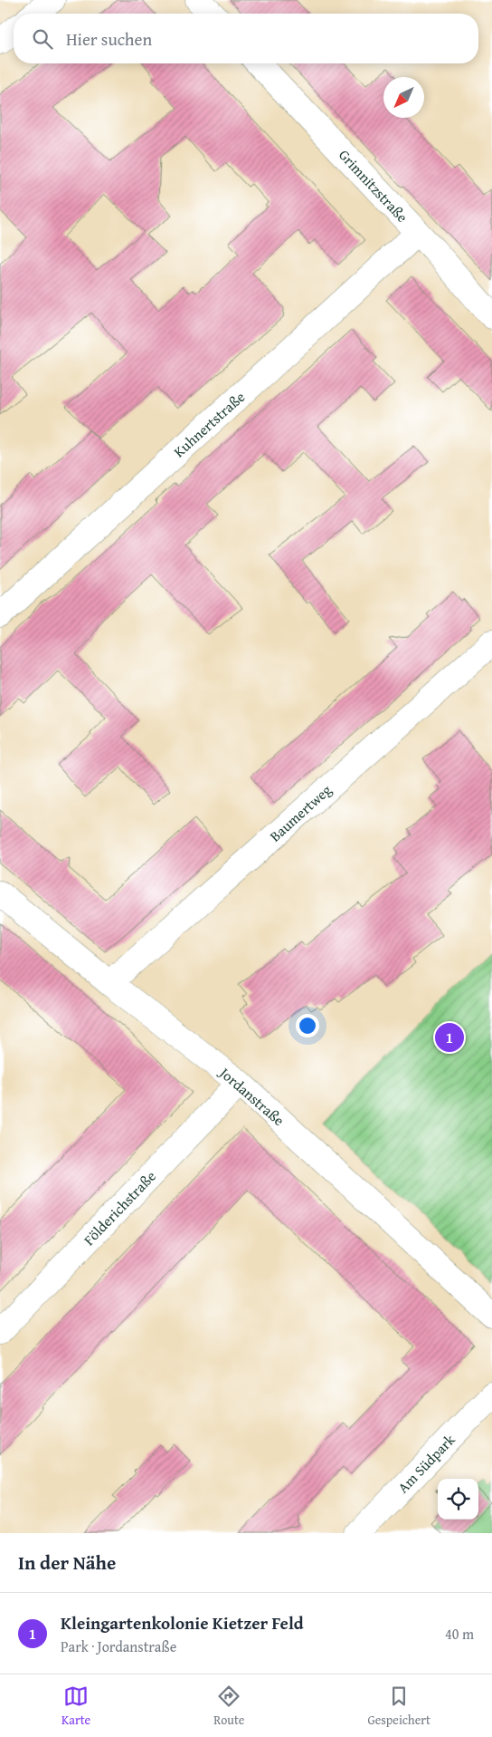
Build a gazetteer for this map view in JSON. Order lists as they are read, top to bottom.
{
  "streets": {
    "street": [
      "Grimnitzstraße",
      "Kuhnertstraße",
      "Baumertweg",
      "Jordanstraße",
      "Földerichstraße",
      "Am Südpark"
    ]
  },
  "crossings": [
    ["Grimnitzstraße", "Kuhnertstraße"],
    ["Baumertweg", "Jordanstraße"],
    ["Jordanstraße", "Földerichstraße"]
  ],
  "north": "bottom left",
  "page": {
    "search": "Hier suchen",
    "pins": "1",
    "heading": "In der Nähe",
    "list": [
      {
        "mark": "1",
        "name": "Kleingartenkolonie Kietzer Feld",
        "note": "Park · Jordanstraße",
        "value": "40 m"
      }
    ],
    "nav": ["Karte", "Route", "Gespeichert"]
  }
}
